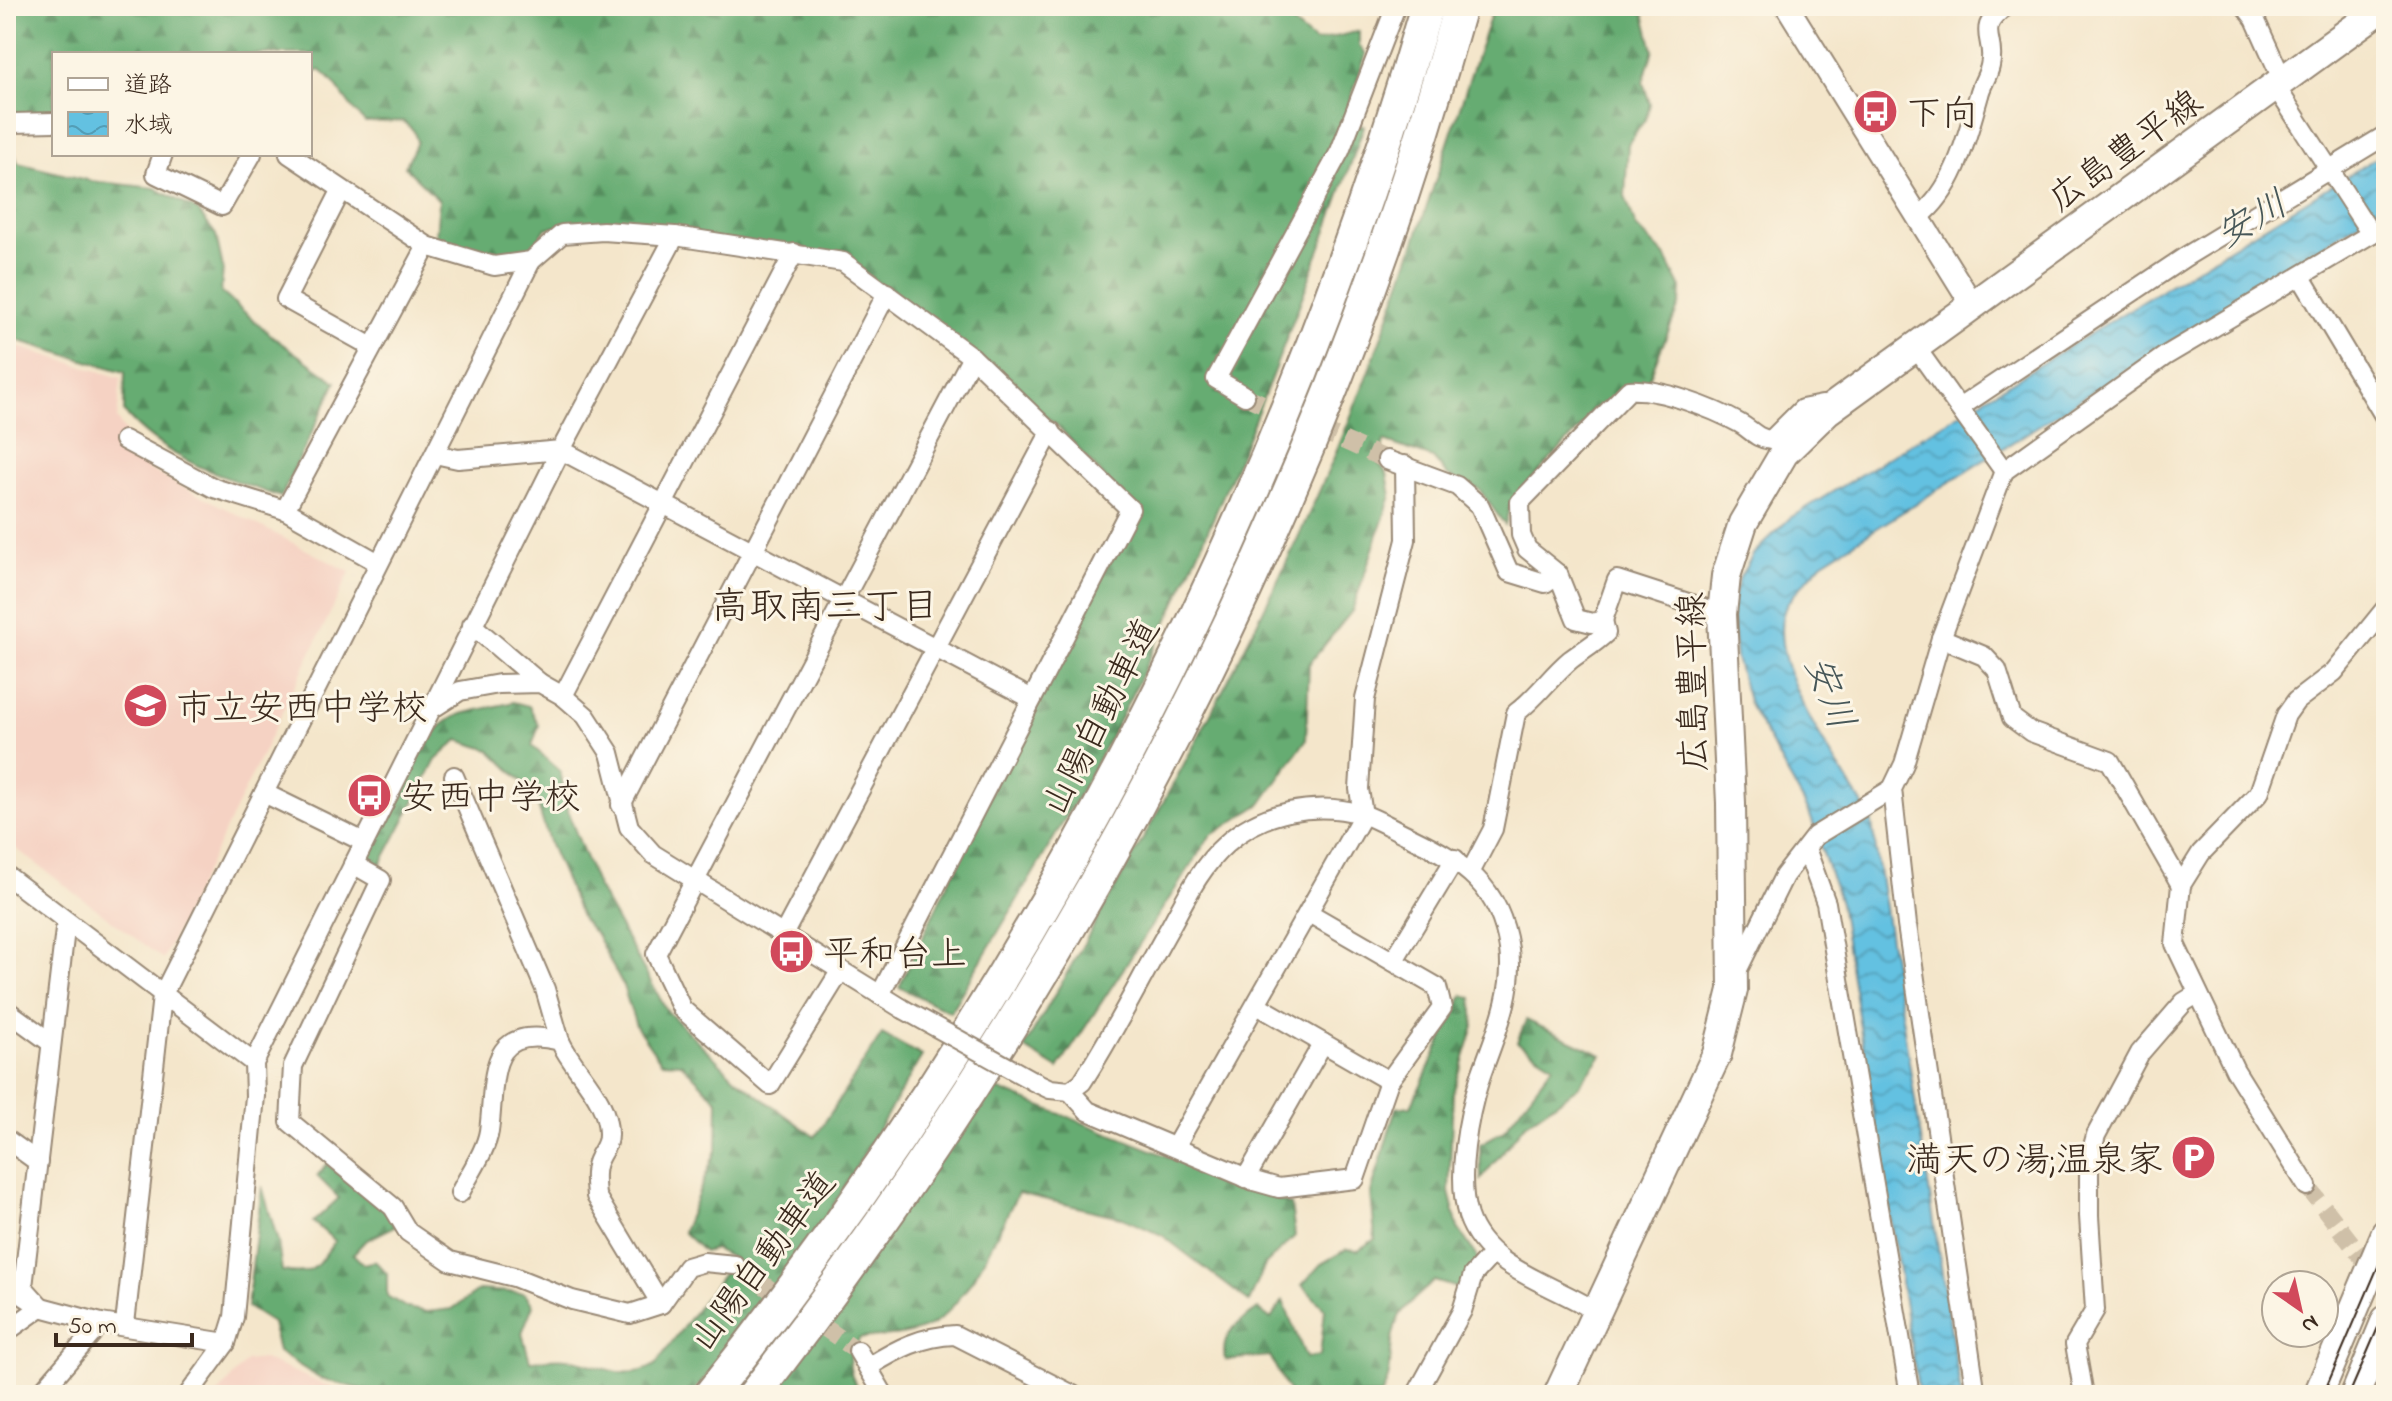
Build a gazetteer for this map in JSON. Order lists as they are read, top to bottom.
{
  "streets": {
    "highway": ["山陽自動車道"],
    "main road": ["広島豊平線"]
  },
  "districts": ["高取南三丁目"],
  "water": ["安川"],
  "places": {
    "bus stop": ["下向", "安西中学校", "平和台上"],
    "school or university": ["市立安西中学校"],
    "parking": ["満天の湯;温泉家"]
  },
  "legend": ["道路", "水域"],
  "scale_bar": "50 m",
  "north": "bottom right"
}
